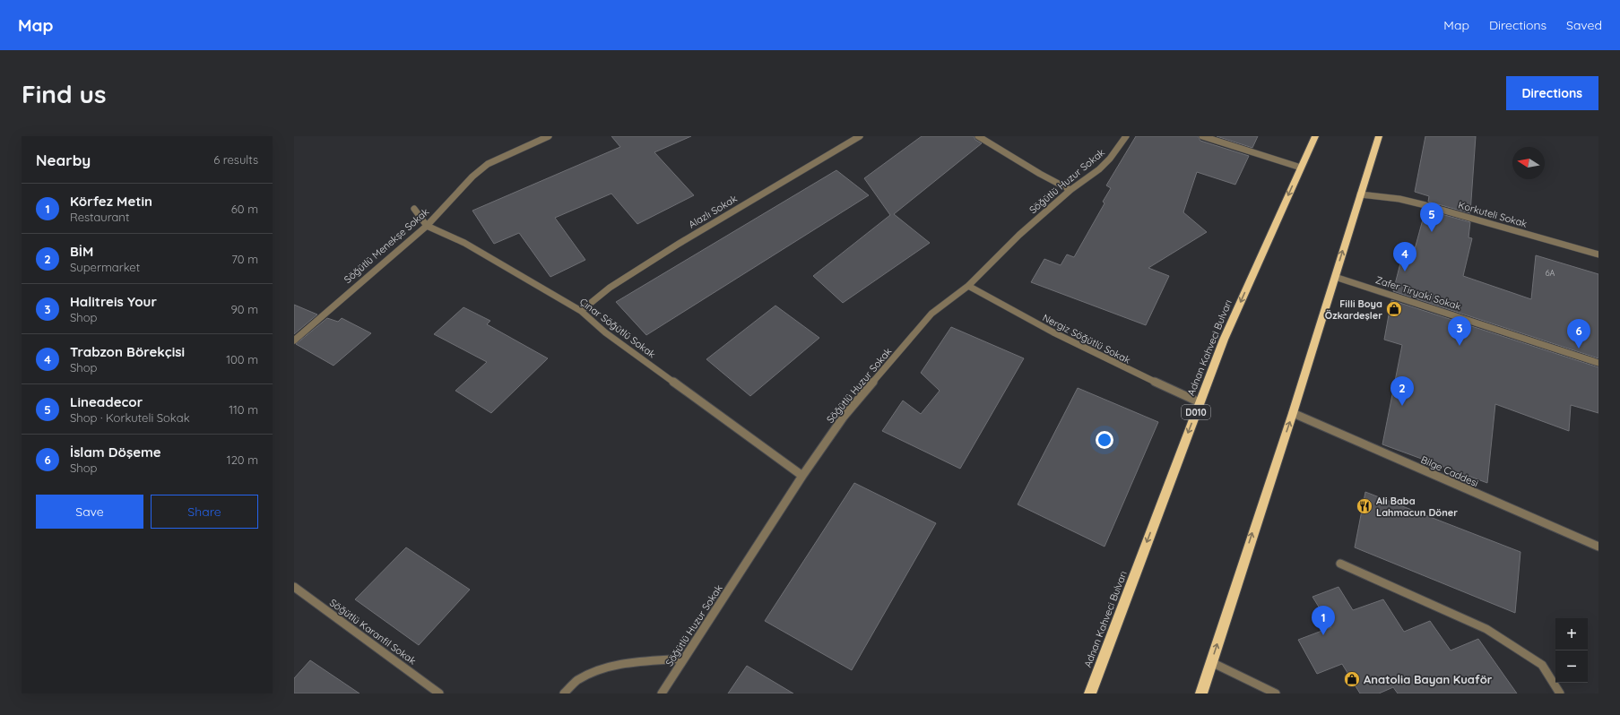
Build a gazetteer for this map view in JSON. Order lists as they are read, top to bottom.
{
  "streets": {
    "highway": ["Adnan Kahveci Bulvarı", "D010"],
    "street": [
      "Söğütlü Huzur Sokak",
      "Alazlı Sokak",
      "Korkuteli Sokak",
      "Söğütlü Menekşe Sokak",
      "Zafer Tiryaki Sokak",
      "Çınar Söğütlü Sokak",
      "Nergiz Söğütlü Sokak",
      "Bilge Caddesi",
      "Söğütlü Karanfil Sokak"
    ]
  },
  "crossings": [
    ["Söğütlü Huzur Sokak", "Çınar Söğütlü Sokak"],
    ["Söğütlü Huzur Sokak", "Nergiz Söğütlü Sokak"],
    ["Alazlı Sokak", "Çınar Söğütlü Sokak"],
    ["Söğütlü Menekşe Sokak", "Çınar Söğütlü Sokak"],
    ["Nergiz Söğütlü Sokak", "Adnan Kahveci Bulvarı"]
  ],
  "places": {
    "shop": ["Filli Boya Özkardeşler", "Anatolia Bayan Kuaför"],
    "restaurant": ["Ali Baba Lahmacun Döner"]
  },
  "house_numbers": ["6A"],
  "north": "left",
  "page": {
    "header": "Map",
    "nav": ["Map", "Directions", "Saved"],
    "buttons": [
      "Directions",
      ["Save", "Share"]
    ],
    "title": "Find us",
    "heading": ["Nearby", "6 results"],
    "list": [
      {
        "mark": "1",
        "name": "Körfez Metin",
        "note": "Restaurant",
        "value": "60 m"
      },
      {
        "mark": "2",
        "name": "BİM",
        "note": "Supermarket",
        "value": "70 m"
      },
      {
        "mark": "3",
        "name": "Halitreis Your",
        "note": "Shop",
        "value": "90 m"
      },
      {
        "mark": "4",
        "name": "Trabzon Börekçisi",
        "note": "Shop",
        "value": "100 m"
      },
      {
        "mark": "5",
        "name": "Lineadecor",
        "note": "Shop · Korkuteli Sokak",
        "value": "110 m"
      },
      {
        "mark": "6",
        "name": "İslam Döşeme",
        "note": "Shop",
        "value": "120 m"
      }
    ],
    "pins": [
      "5",
      "4",
      "3",
      "6",
      "2",
      "1"
    ],
    "map_buttons": ["+", "−"]
  }
}
